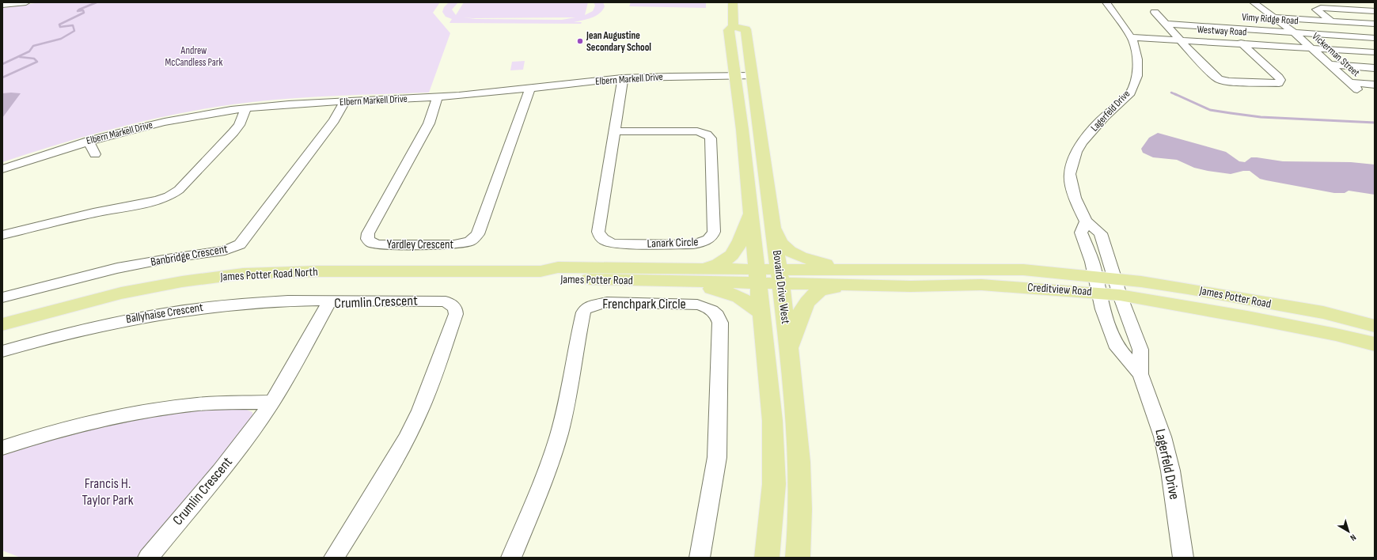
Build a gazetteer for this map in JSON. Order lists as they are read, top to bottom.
{
  "streets": {
    "main road": [
      "James Potter Road North",
      "James Potter Road",
      "Bovaird Drive West",
      "Creditview Road"
    ],
    "street": [
      "Vimy Ridge Road",
      "Westway Road",
      "Vickerman Street",
      "Elbern Markell Drive",
      "Lagerfeld Drive",
      "Lanark Circle",
      "Yardley Crescent",
      "Banbridge Crescent",
      "Crumlin Crescent",
      "Frenchpark Circle",
      "Ballyhaise Crescent"
    ]
  },
  "crossings": [
    ["Vimy Ridge Road", "Vickerman Street"],
    ["Westway Road", "Vickerman Street"],
    ["Westway Road", "Lagerfeld Drive"],
    ["Elbern Markell Drive", "Lanark Circle"],
    ["Elbern Markell Drive", "Yardley Crescent"],
    ["Elbern Markell Drive", "Banbridge Crescent"],
    ["Elbern Markell Drive", "Bovaird Drive West"],
    ["Lagerfeld Drive", "James Potter Road"],
    ["Lagerfeld Drive", "Creditview Road"],
    ["James Potter Road North", "James Potter Road"],
    ["James Potter Road", "Bovaird Drive West"],
    ["James Potter Road", "Creditview Road"],
    ["Bovaird Drive West", "Creditview Road"],
    ["Crumlin Crescent", "Ballyhaise Crescent"]
  ],
  "parks": ["Andrew McCandless Park", "Francis H. Taylor Park"],
  "places": ["Jean Augustine Secondary School"],
  "north": "bottom right"
}
